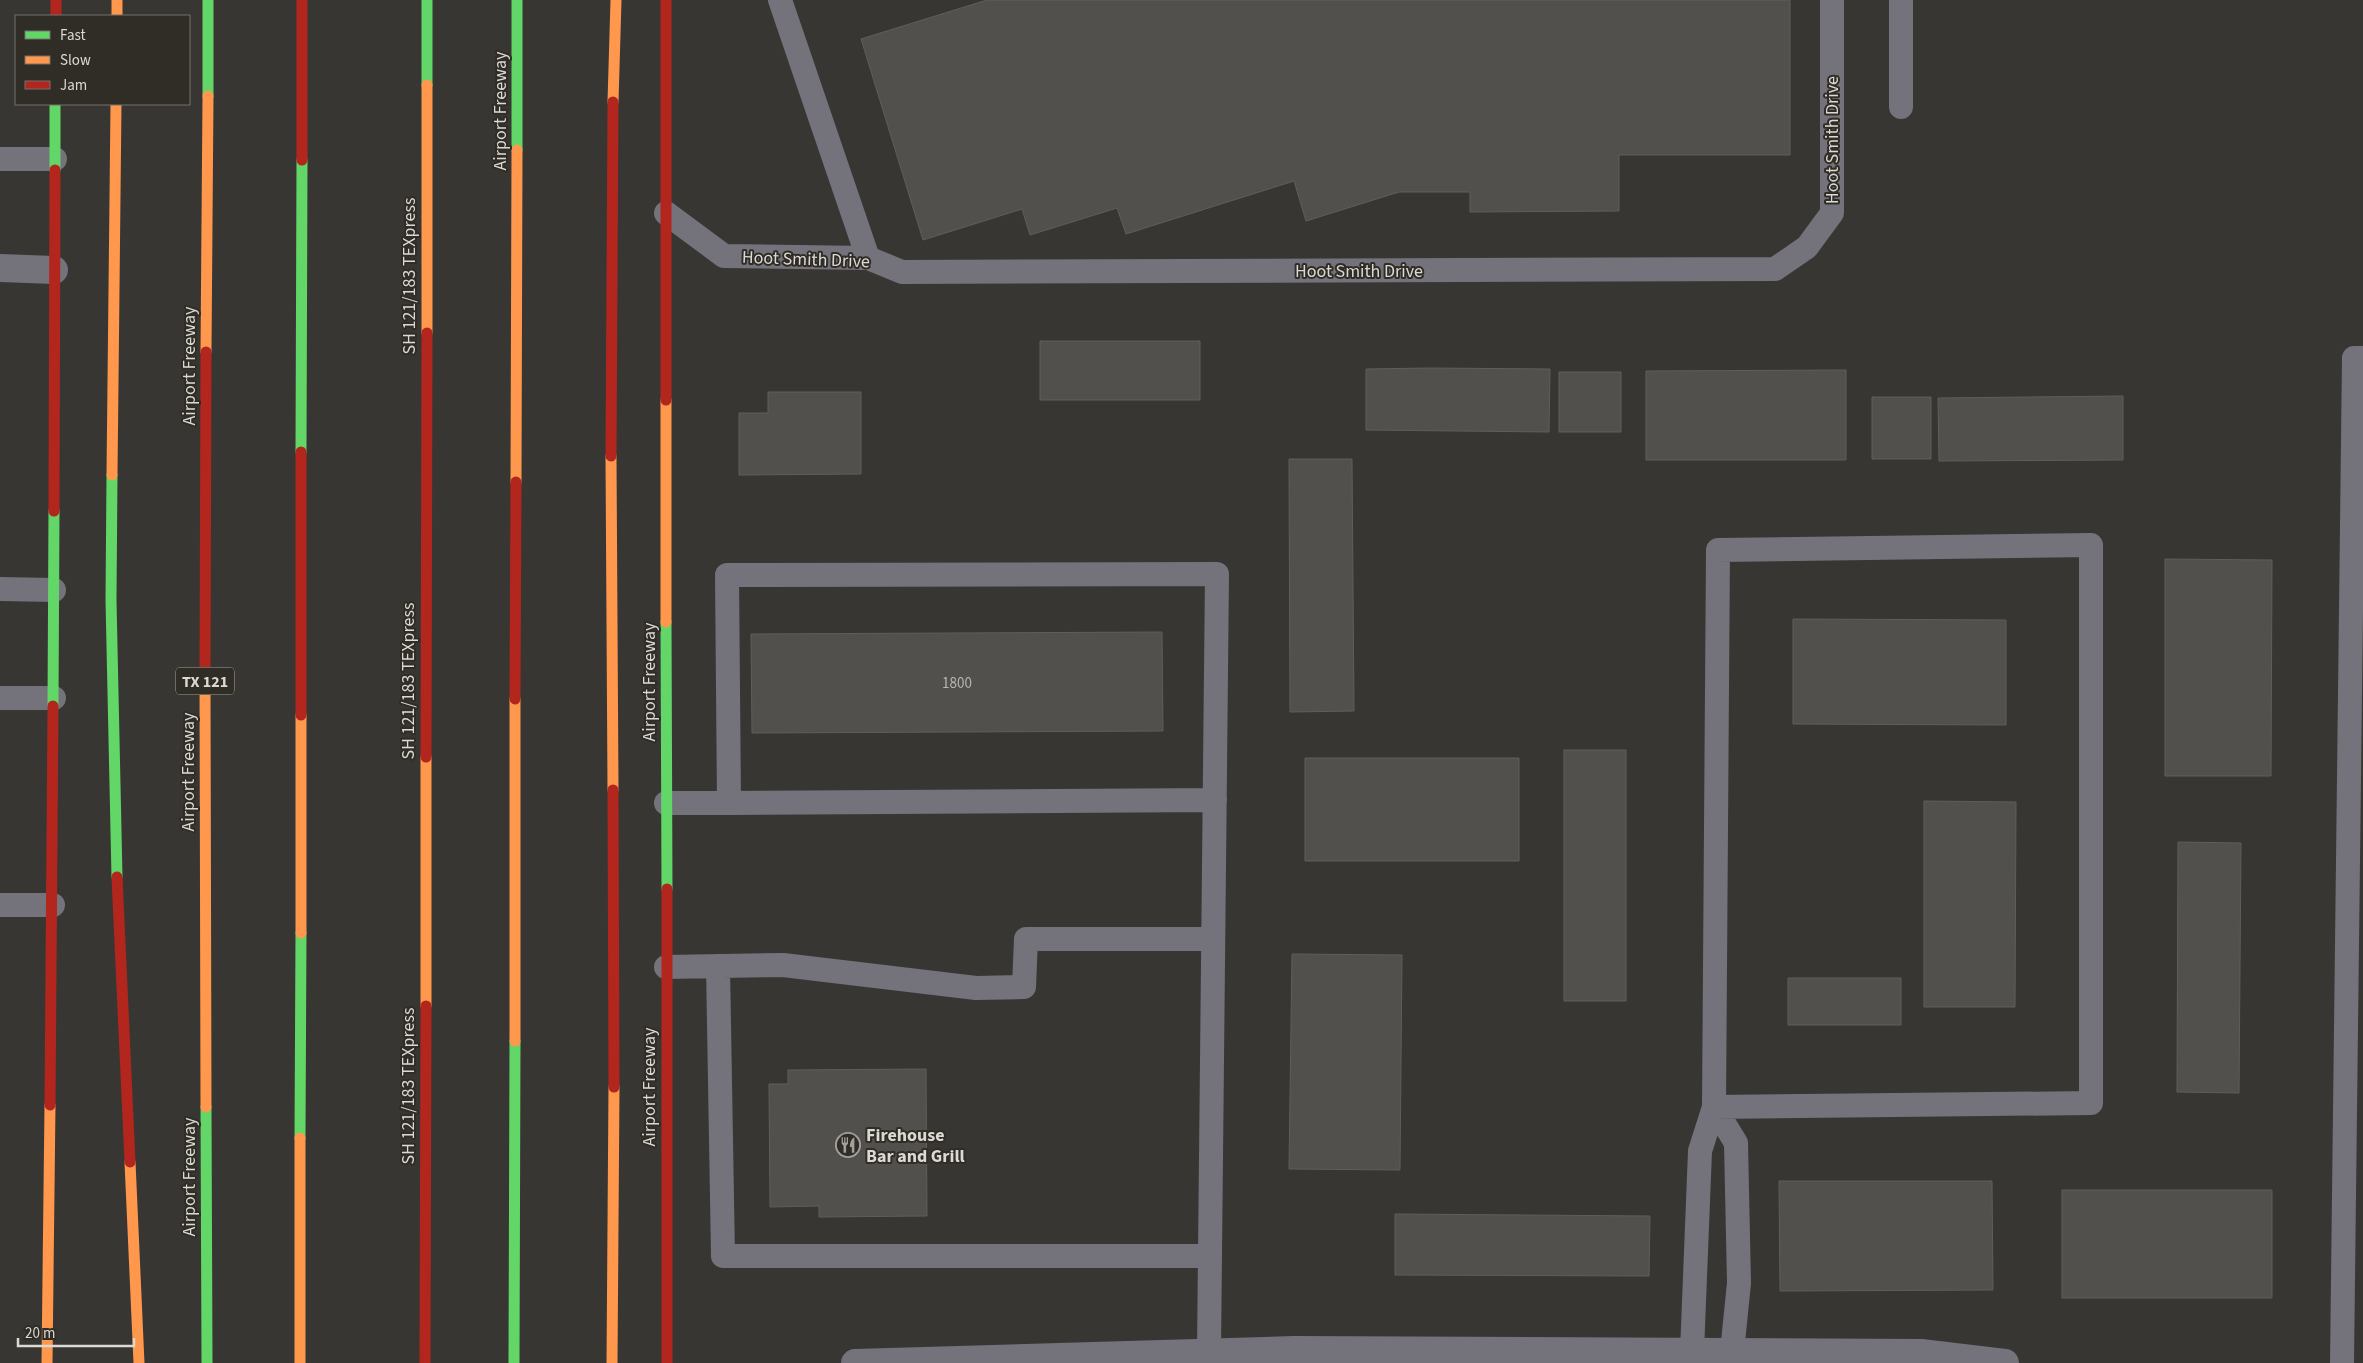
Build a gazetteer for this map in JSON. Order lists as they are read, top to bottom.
{
  "streets": {
    "main road": ["Airport Freeway", "SH 121/183 TEXpress", "TX 121"],
    "lane": ["Hoot Smith Drive"]
  },
  "crossings": [
    ["Airport Freeway", "Hoot Smith Drive"]
  ],
  "places": {
    "restaurant": ["Firehouse Bar and Grill"]
  },
  "house_numbers": ["1800"],
  "legend": ["Fast", "Slow", "Jam"],
  "scale_bar": "20 m"
}
